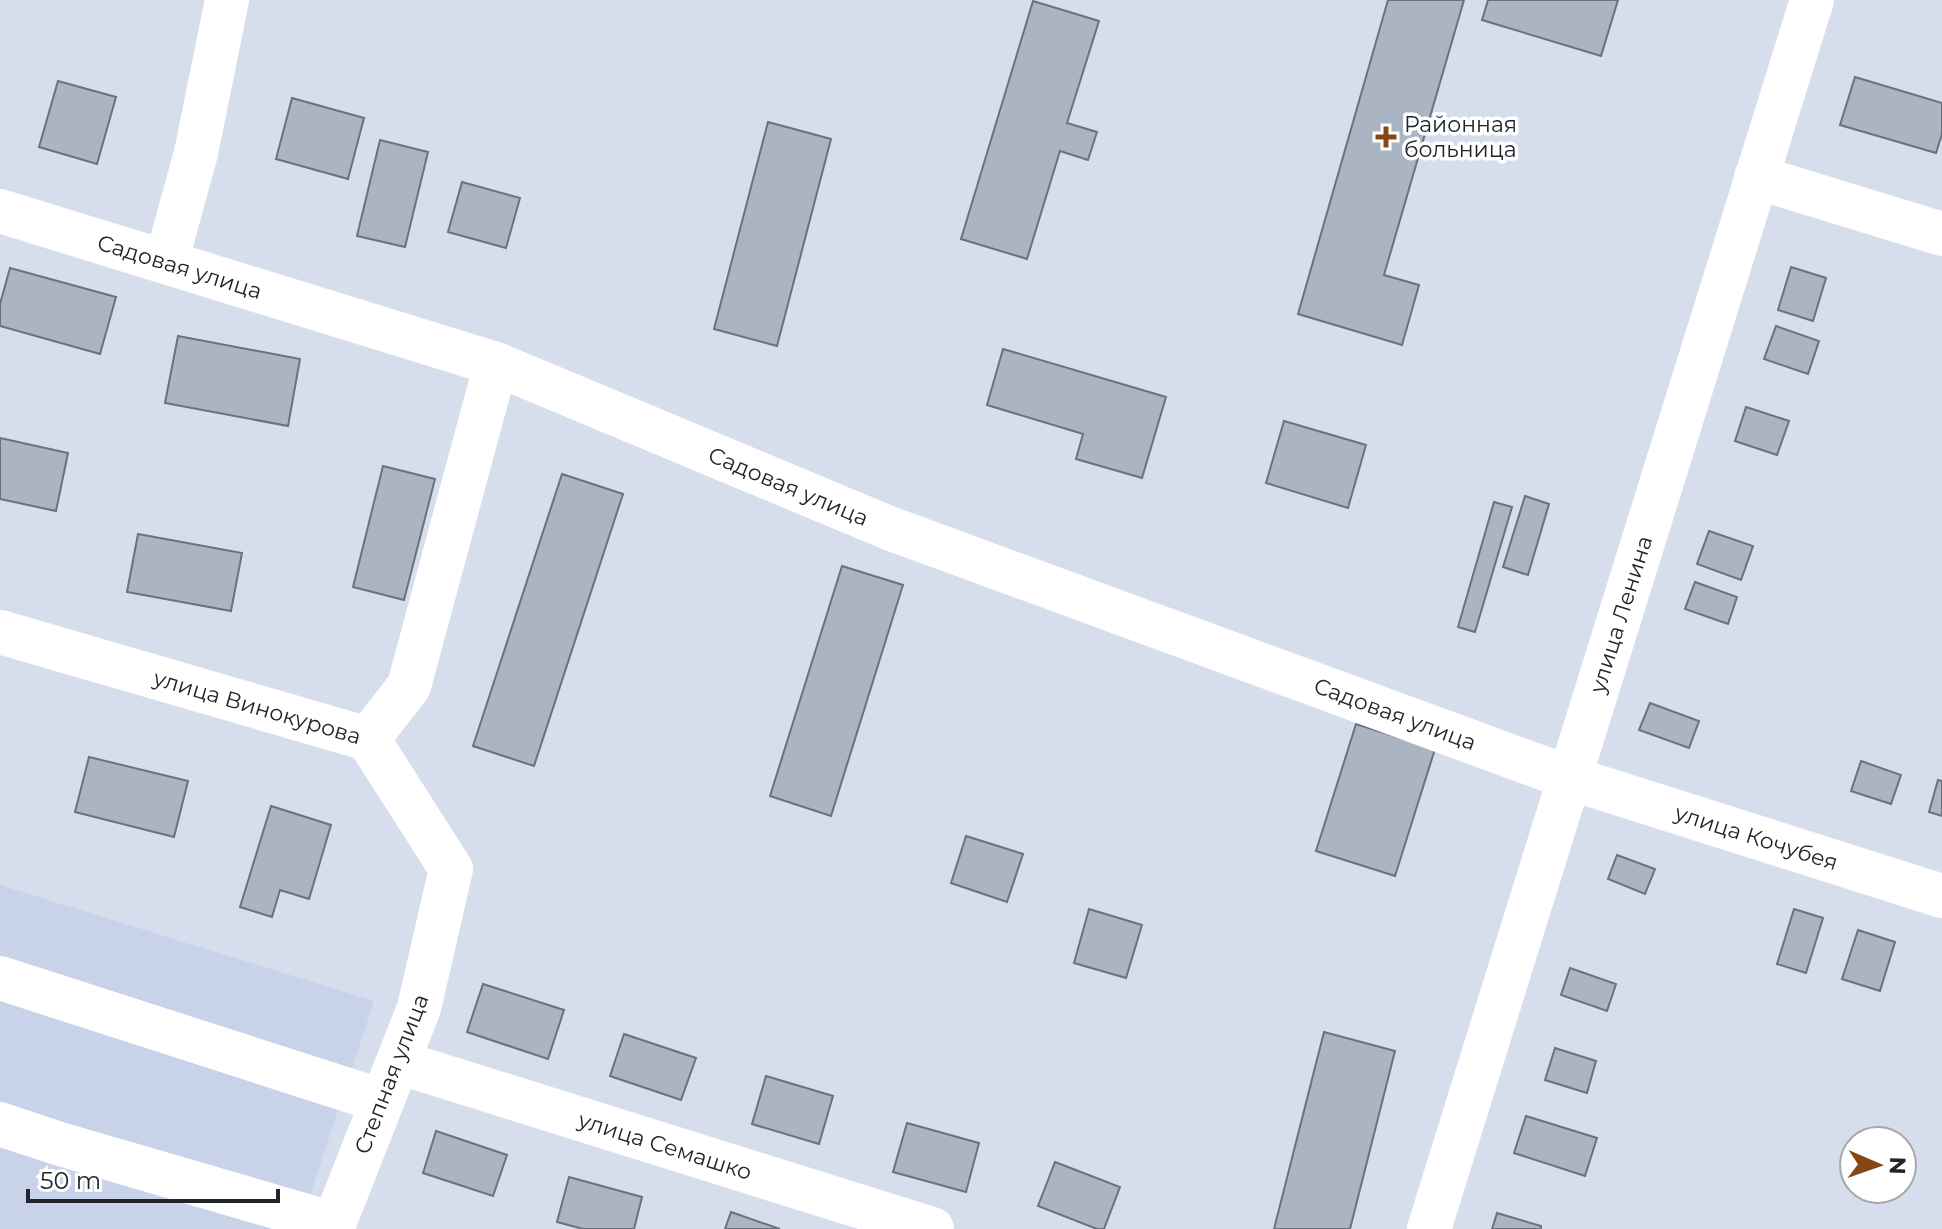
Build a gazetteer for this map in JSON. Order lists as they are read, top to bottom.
{
  "streets": {
    "street": [
      "Садовая улица",
      "улица Ленина",
      "улица Винокурова",
      "улица Кочубея",
      "Степная улица",
      "улица Семашко"
    ]
  },
  "crossings": [
    ["Садовая улица", "улица Ленина"],
    ["Садовая улица", "улица Кочубея"],
    ["улица Ленина", "улица Кочубея"],
    ["улица Винокурова", "Степная улица"],
    ["Степная улица", "улица Семашко"]
  ],
  "places": {
    "health": ["Районная больница"]
  },
  "scale_bar": "50 m",
  "north": "right"
}
